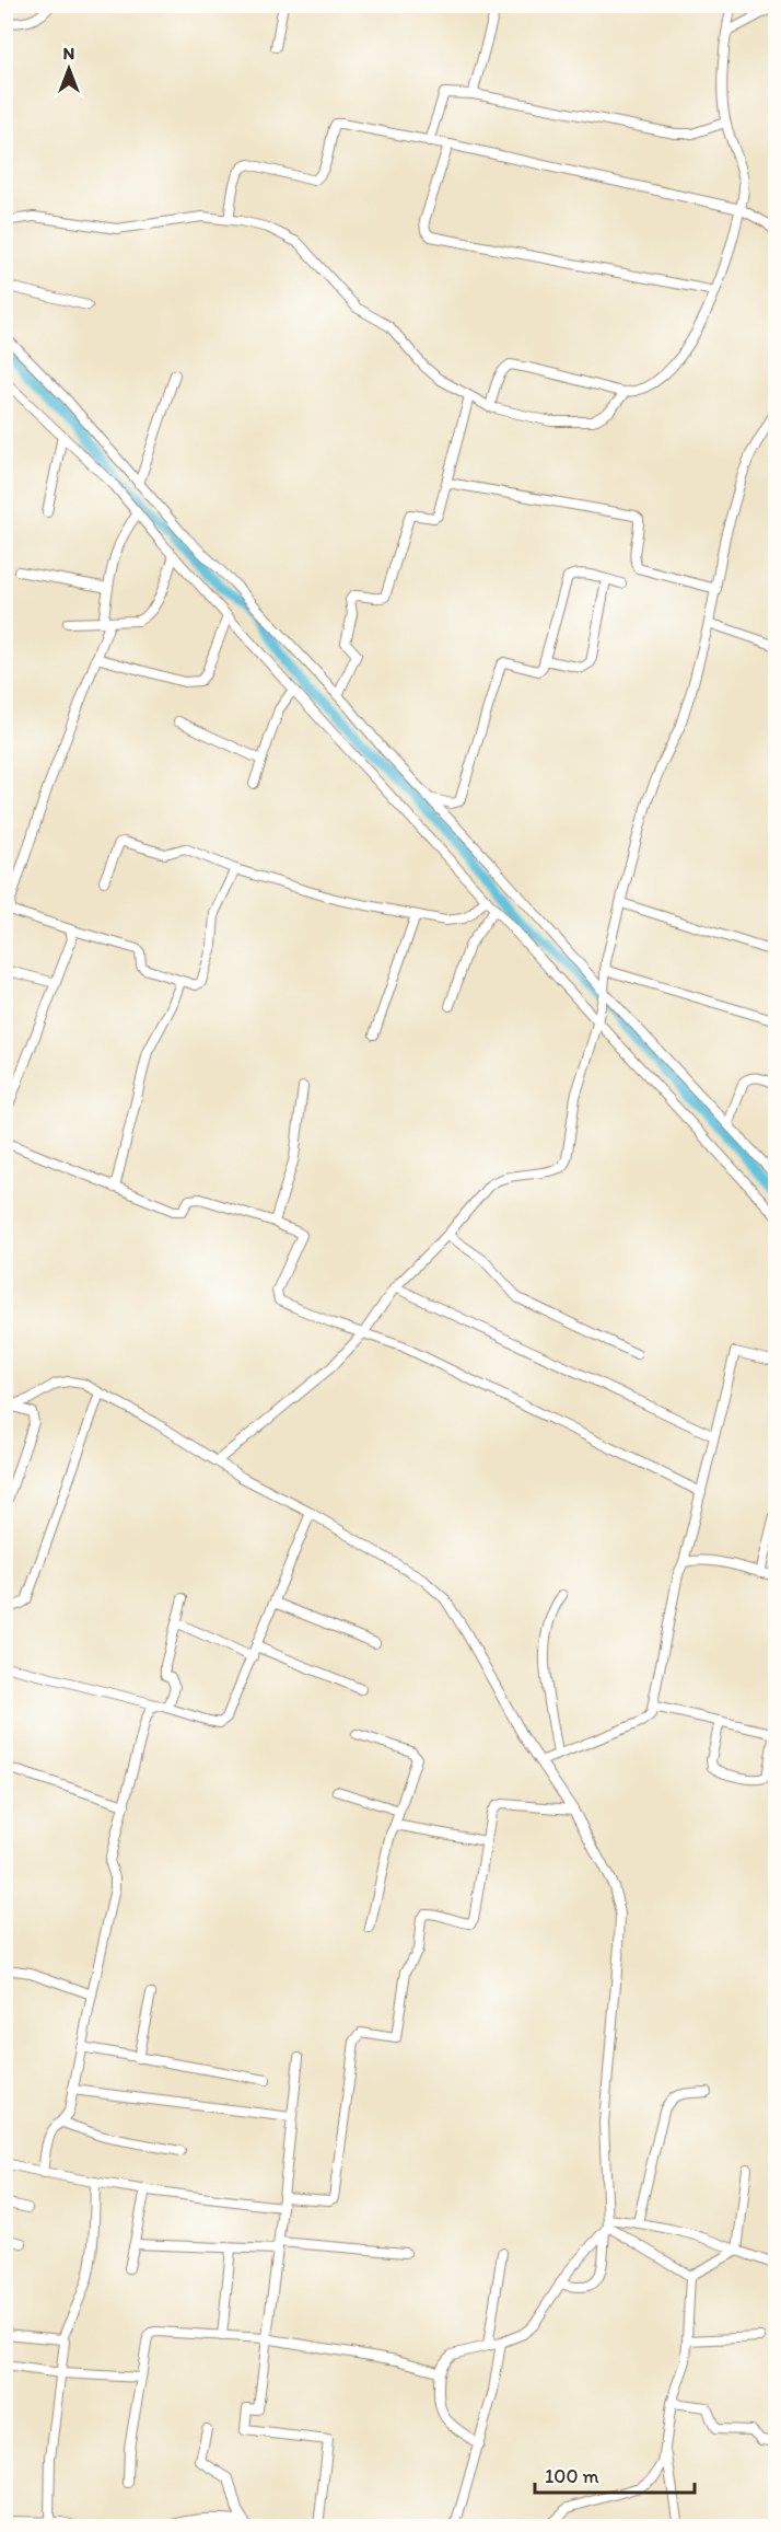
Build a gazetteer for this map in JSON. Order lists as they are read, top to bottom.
{
  "scale_bar": "100 m",
  "north": "top"
}
